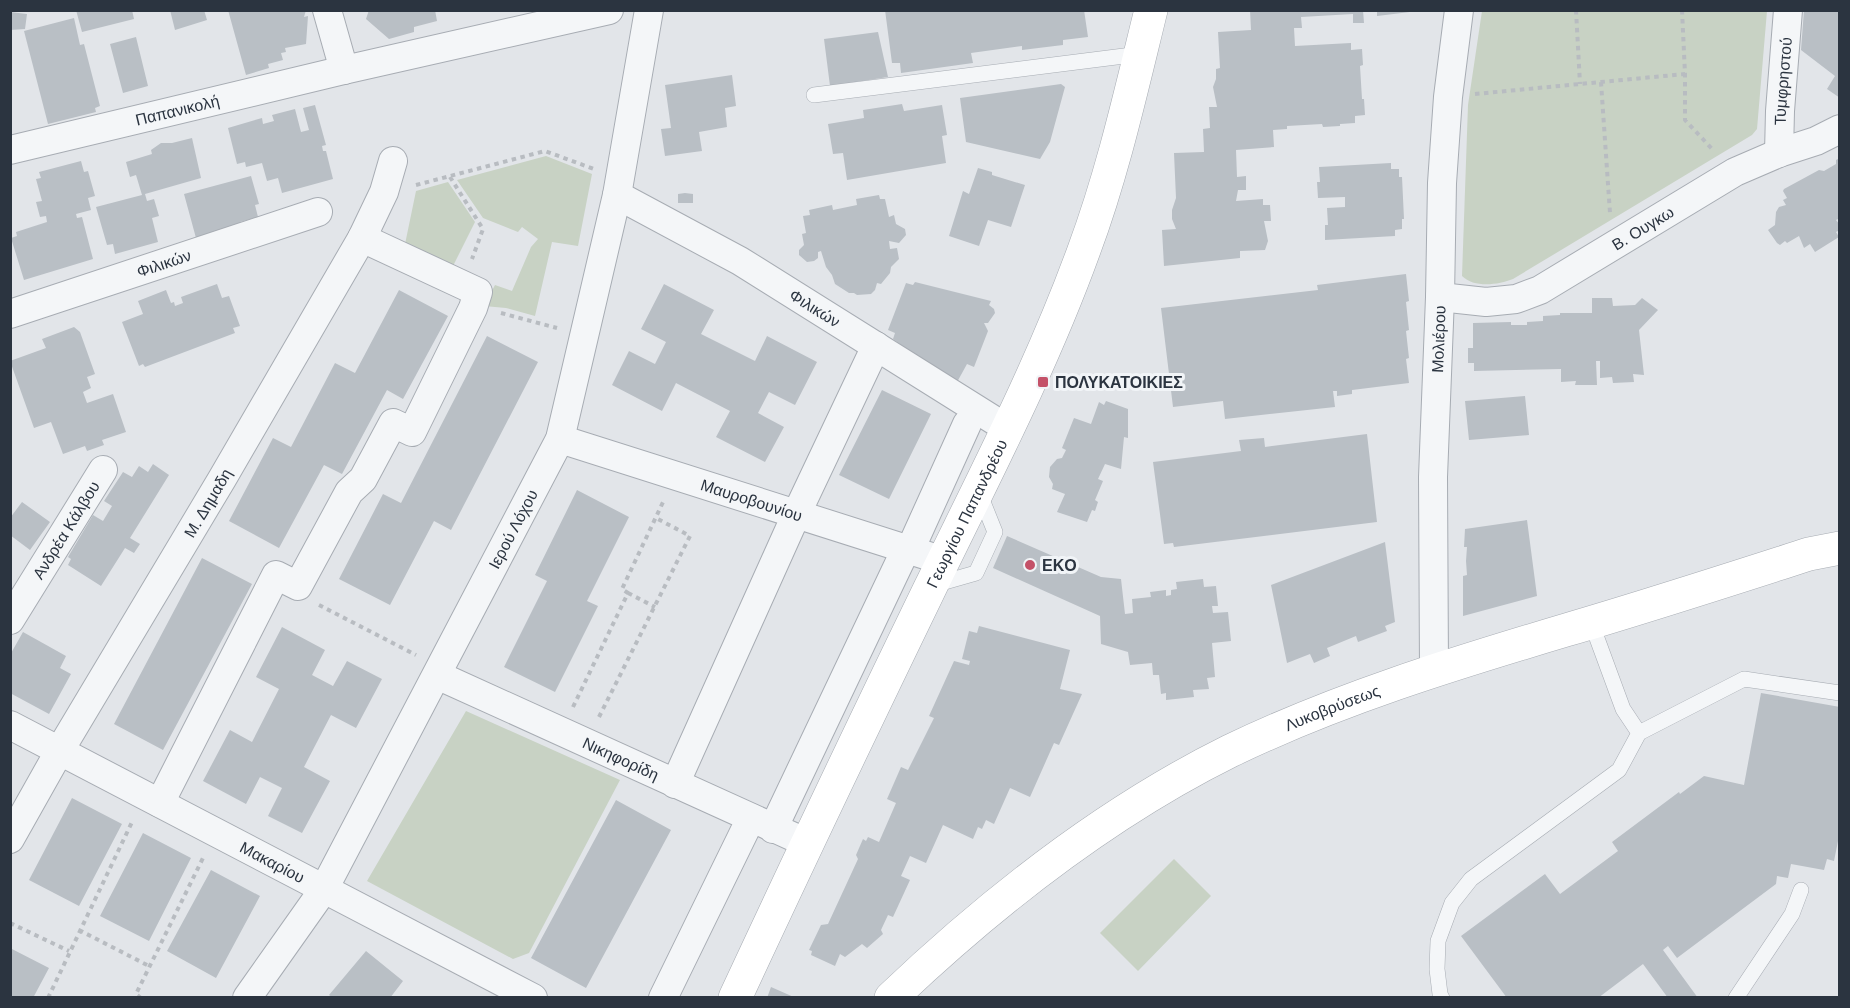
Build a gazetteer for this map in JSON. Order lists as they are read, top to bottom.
{
  "streets": {
    "main road": ["Γεωργίου Παπανδρέου", "Λυκοβρύσεως"],
    "street": [
      "Τυμφρηστού",
      "Παπανικολή",
      "Β. Ουγκω",
      "Φιλικών",
      "Μολιέρου",
      "Μαυροβουνίου",
      "Μ. Δημαδη",
      "Ιερού Λόχου",
      "Ανδρέα Κάλβου",
      "Νικηφορίδη",
      "Μακαρίου"
    ]
  },
  "crossings": [
    ["Τυμφρηστού", "Β. Ουγκω"],
    ["Β. Ουγκω", "Μολιέρου"],
    ["Φιλικών", "Γεωργίου Παπανδρέου"],
    ["Φιλικών", "Ιερού Λόχου"],
    ["Μολιέρου", "Λυκοβρύσεως"],
    ["Μαυροβουνίου", "Γεωργίου Παπανδρέου"],
    ["Μαυροβουνίου", "Ιερού Λόχου"],
    ["Μ. Δημαδη", "Μακαρίου"],
    ["Γεωργίου Παπανδρέου", "Νικηφορίδη"],
    ["Ιερού Λόχου", "Νικηφορίδη"],
    ["Ιερού Λόχου", "Μακαρίου"]
  ],
  "places": {
    "transit": ["ΠΟΛΥΚΑΤΟΙΚΙΕΣ"],
    "other": ["EKO"]
  }
}
